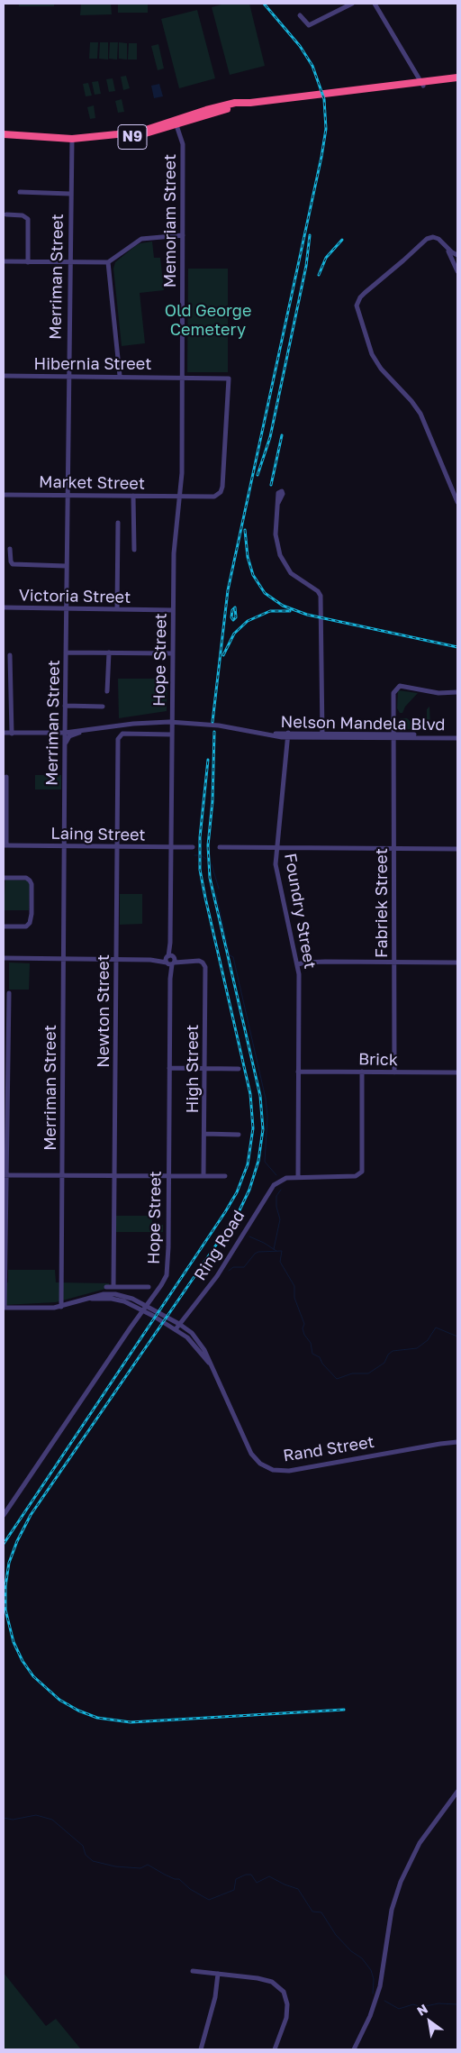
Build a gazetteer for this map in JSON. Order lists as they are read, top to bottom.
{
  "streets": {
    "highway": ["N9"],
    "street": [
      "Memoriam Street",
      "Merriman Street",
      "Hibernia Street",
      "Market Street",
      "Victoria Street",
      "Hope Street",
      "Nelson Mandela Blvd",
      "Laing Street",
      "Fabriek Street",
      "Foundry Street",
      "Newton Street",
      "Brick",
      "High Street",
      "Ring Road",
      "Rand Street"
    ]
  },
  "crossings": [
    ["N9", "Memoriam Street"],
    ["N9", "Merriman Street"],
    ["Memoriam Street", "Hibernia Street"],
    ["Memoriam Street", "Hope Street"],
    ["Merriman Street", "Hibernia Street"],
    ["Merriman Street", "Market Street"],
    ["Merriman Street", "Victoria Street"],
    ["Merriman Street", "Nelson Mandela Blvd"],
    ["Merriman Street", "Laing Street"],
    ["Hibernia Street", "Market Street"],
    ["Hibernia Street", "Hope Street"],
    ["Market Street", "Hope Street"],
    ["Victoria Street", "Hope Street"],
    ["Hope Street", "Laing Street"],
    ["Hope Street", "Newton Street"],
    ["Hope Street", "High Street"],
    ["Hope Street", "Rand Street"],
    ["Nelson Mandela Blvd", "Fabriek Street"],
    ["Nelson Mandela Blvd", "Foundry Street"],
    ["Laing Street", "Newton Street"],
    ["Fabriek Street", "Brick"],
    ["Foundry Street", "Brick"],
    ["Foundry Street", "Ring Road"],
    ["Ring Road", "Rand Street"]
  ],
  "parks": ["Old George Cemetery"],
  "north": "top left"
}
